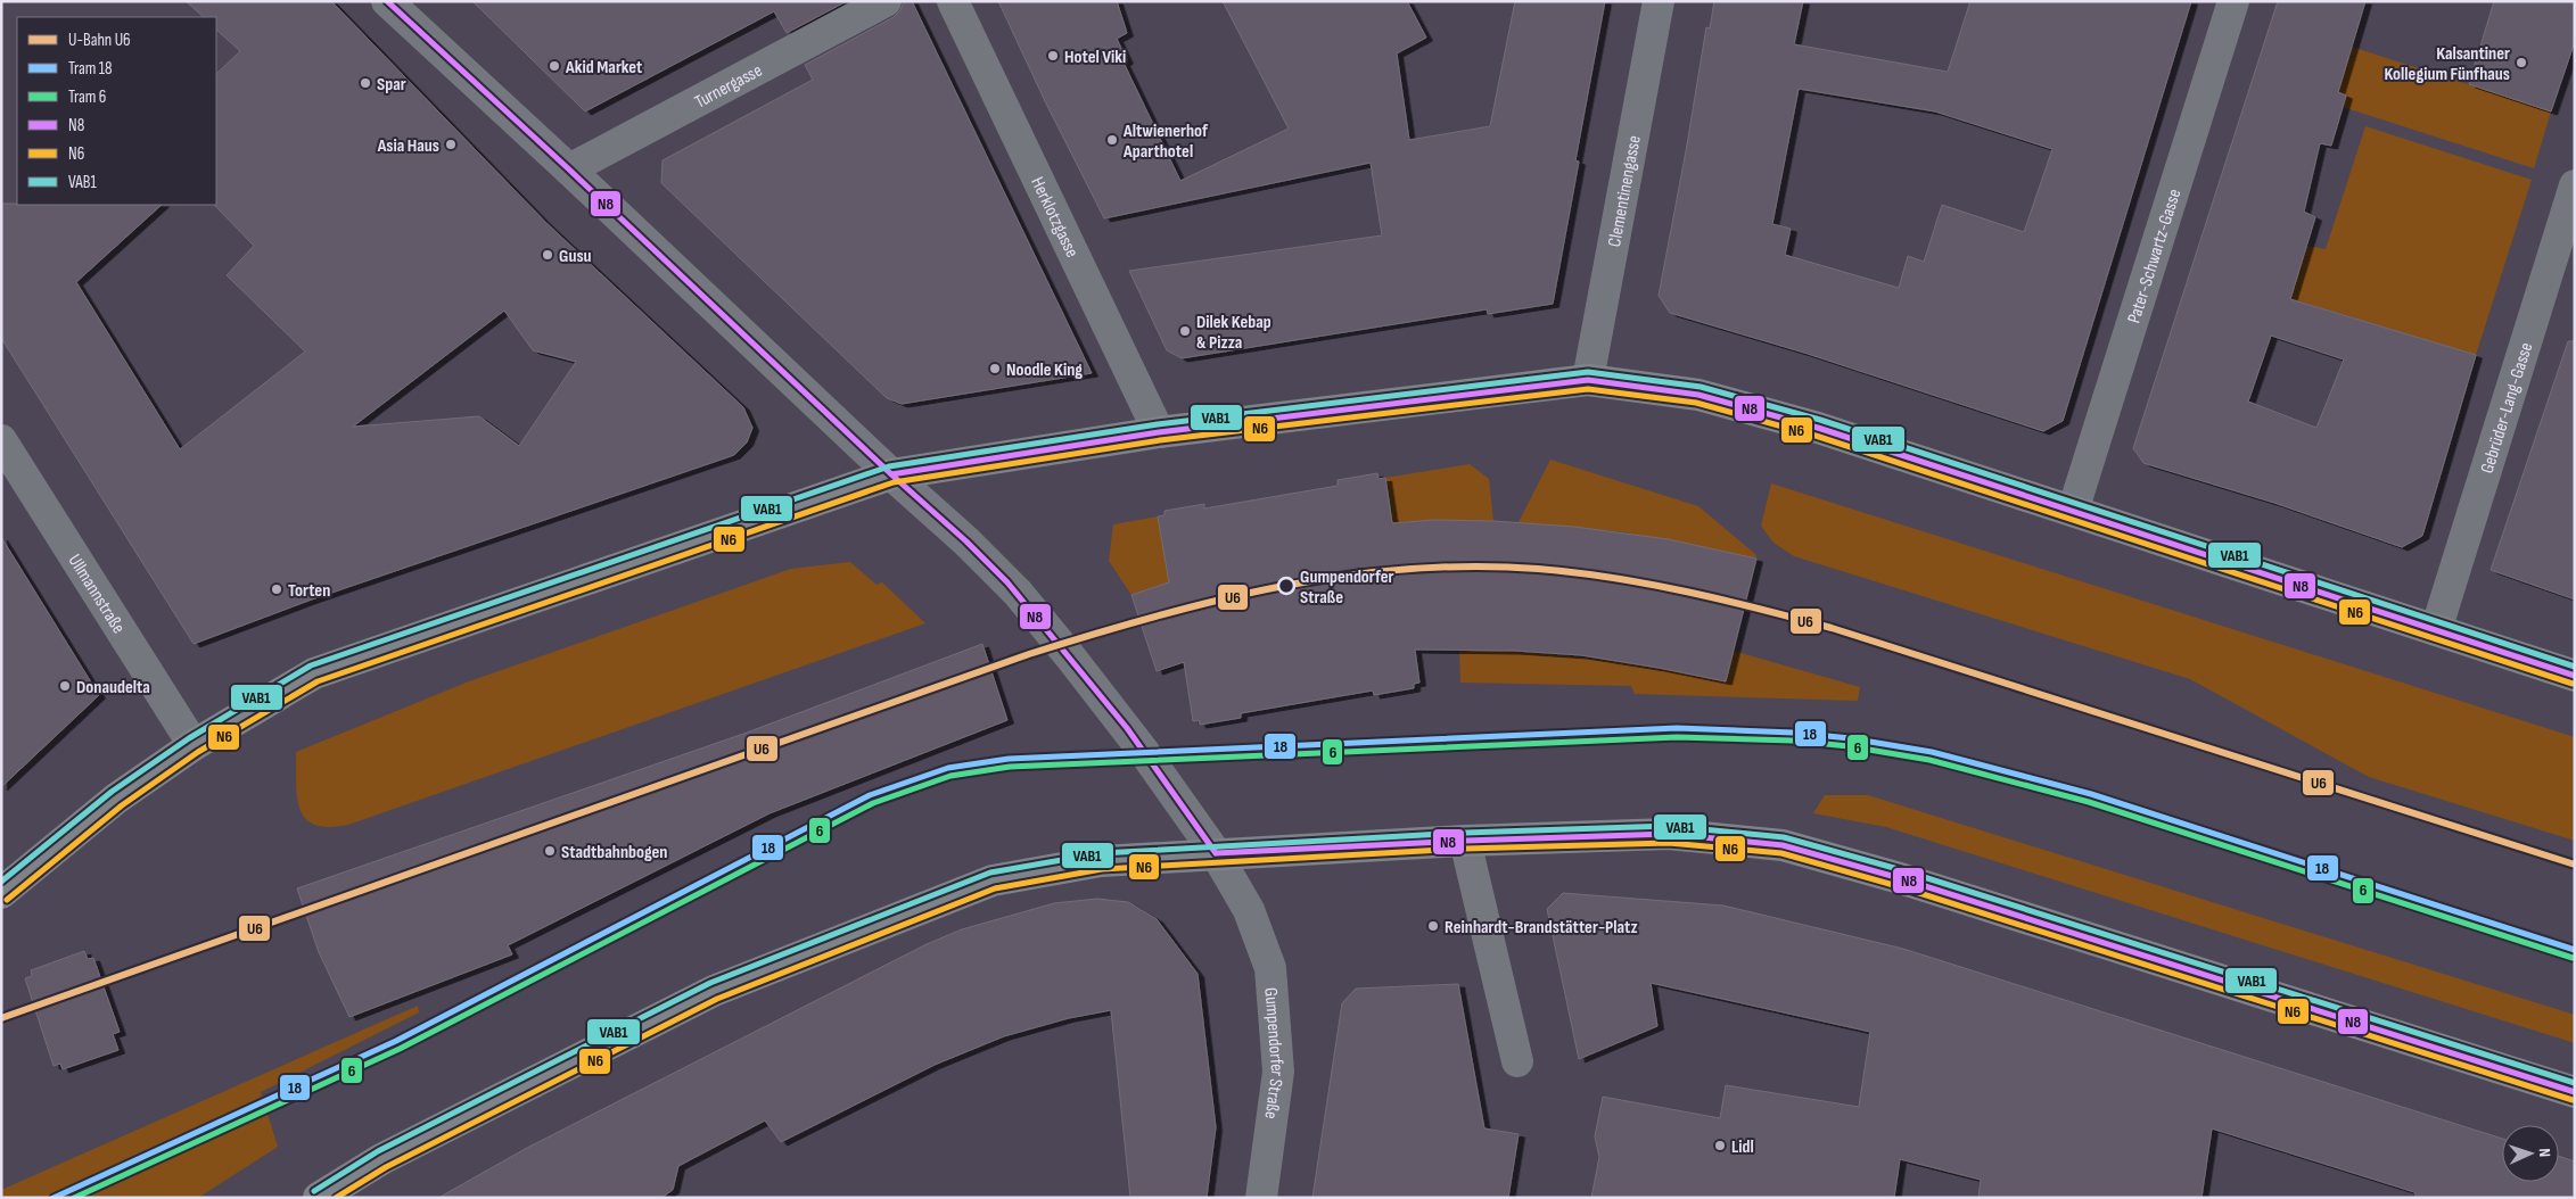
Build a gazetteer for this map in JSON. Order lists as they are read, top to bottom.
{
  "streets": {
    "street": [
      "Turnergasse",
      "Clementinengasse",
      "Herklotzgasse",
      "Pater-Schwartz-Gasse",
      "Gebrüder-Lang-Gasse",
      "Ullmannstraße",
      "Gumpendorfer Straße"
    ]
  },
  "crossings": [
    ["Turnergasse", "Gumpendorfer Straße"]
  ],
  "places": [
    "Hotel Viki",
    "Kalsantiner Kollegium Fünfhaus",
    "Akid Market",
    "Spar",
    "Altwienerhof Aparthotel",
    "Asia Haus",
    "Gusu",
    "Dilek Kebap & Pizza",
    "Noodle King",
    "Gumpendorfer Straße",
    "Torten",
    "Donaudelta",
    "Stadtbahnbogen",
    "Reinhardt-Brandstätter-Platz",
    "Lidl"
  ],
  "lines": [
    "transit line N8",
    "transit line VAB1",
    "transit line N6",
    "metro line U6",
    "tram line 18",
    "tram line 6"
  ],
  "legend": [
    "U-Bahn U6",
    "Tram 18",
    "Tram 6",
    "N8",
    "N6",
    "VAB1"
  ],
  "north": "right"
}
